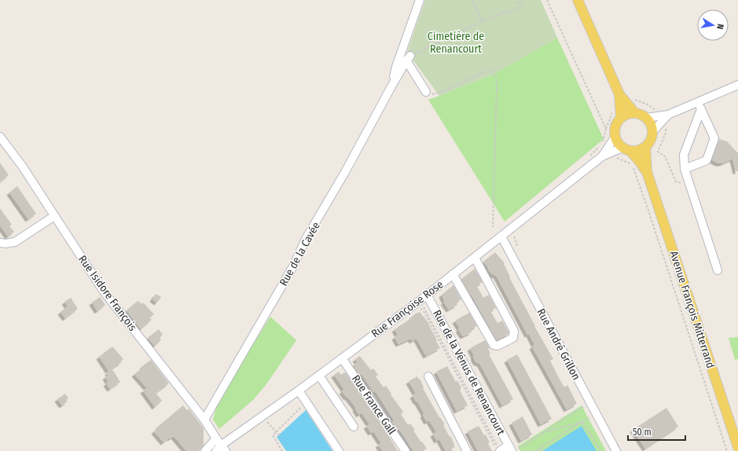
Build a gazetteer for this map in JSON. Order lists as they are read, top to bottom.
{
  "streets": {
    "main road": ["Avenue François Mitterrand"],
    "street": [
      "Rue de la Cavée",
      "Rue Isidore François",
      "Rue Françoise Rose",
      "Rue André Grillon",
      "Rue de la Vénus de Renancourt",
      "Rue France Gall"
    ]
  },
  "crossings": [
    ["Rue de la Cavée", "Rue Isidore François"],
    ["Rue Isidore François", "Rue Françoise Rose"],
    ["Rue Françoise Rose", "Rue André Grillon"],
    ["Rue Françoise Rose", "Rue de la Vénus de Renancourt"],
    ["Rue Françoise Rose", "Rue France Gall"]
  ],
  "parks": ["Cimetière de Renancourt"],
  "scale_bar": "50 m",
  "north": "right"
}
